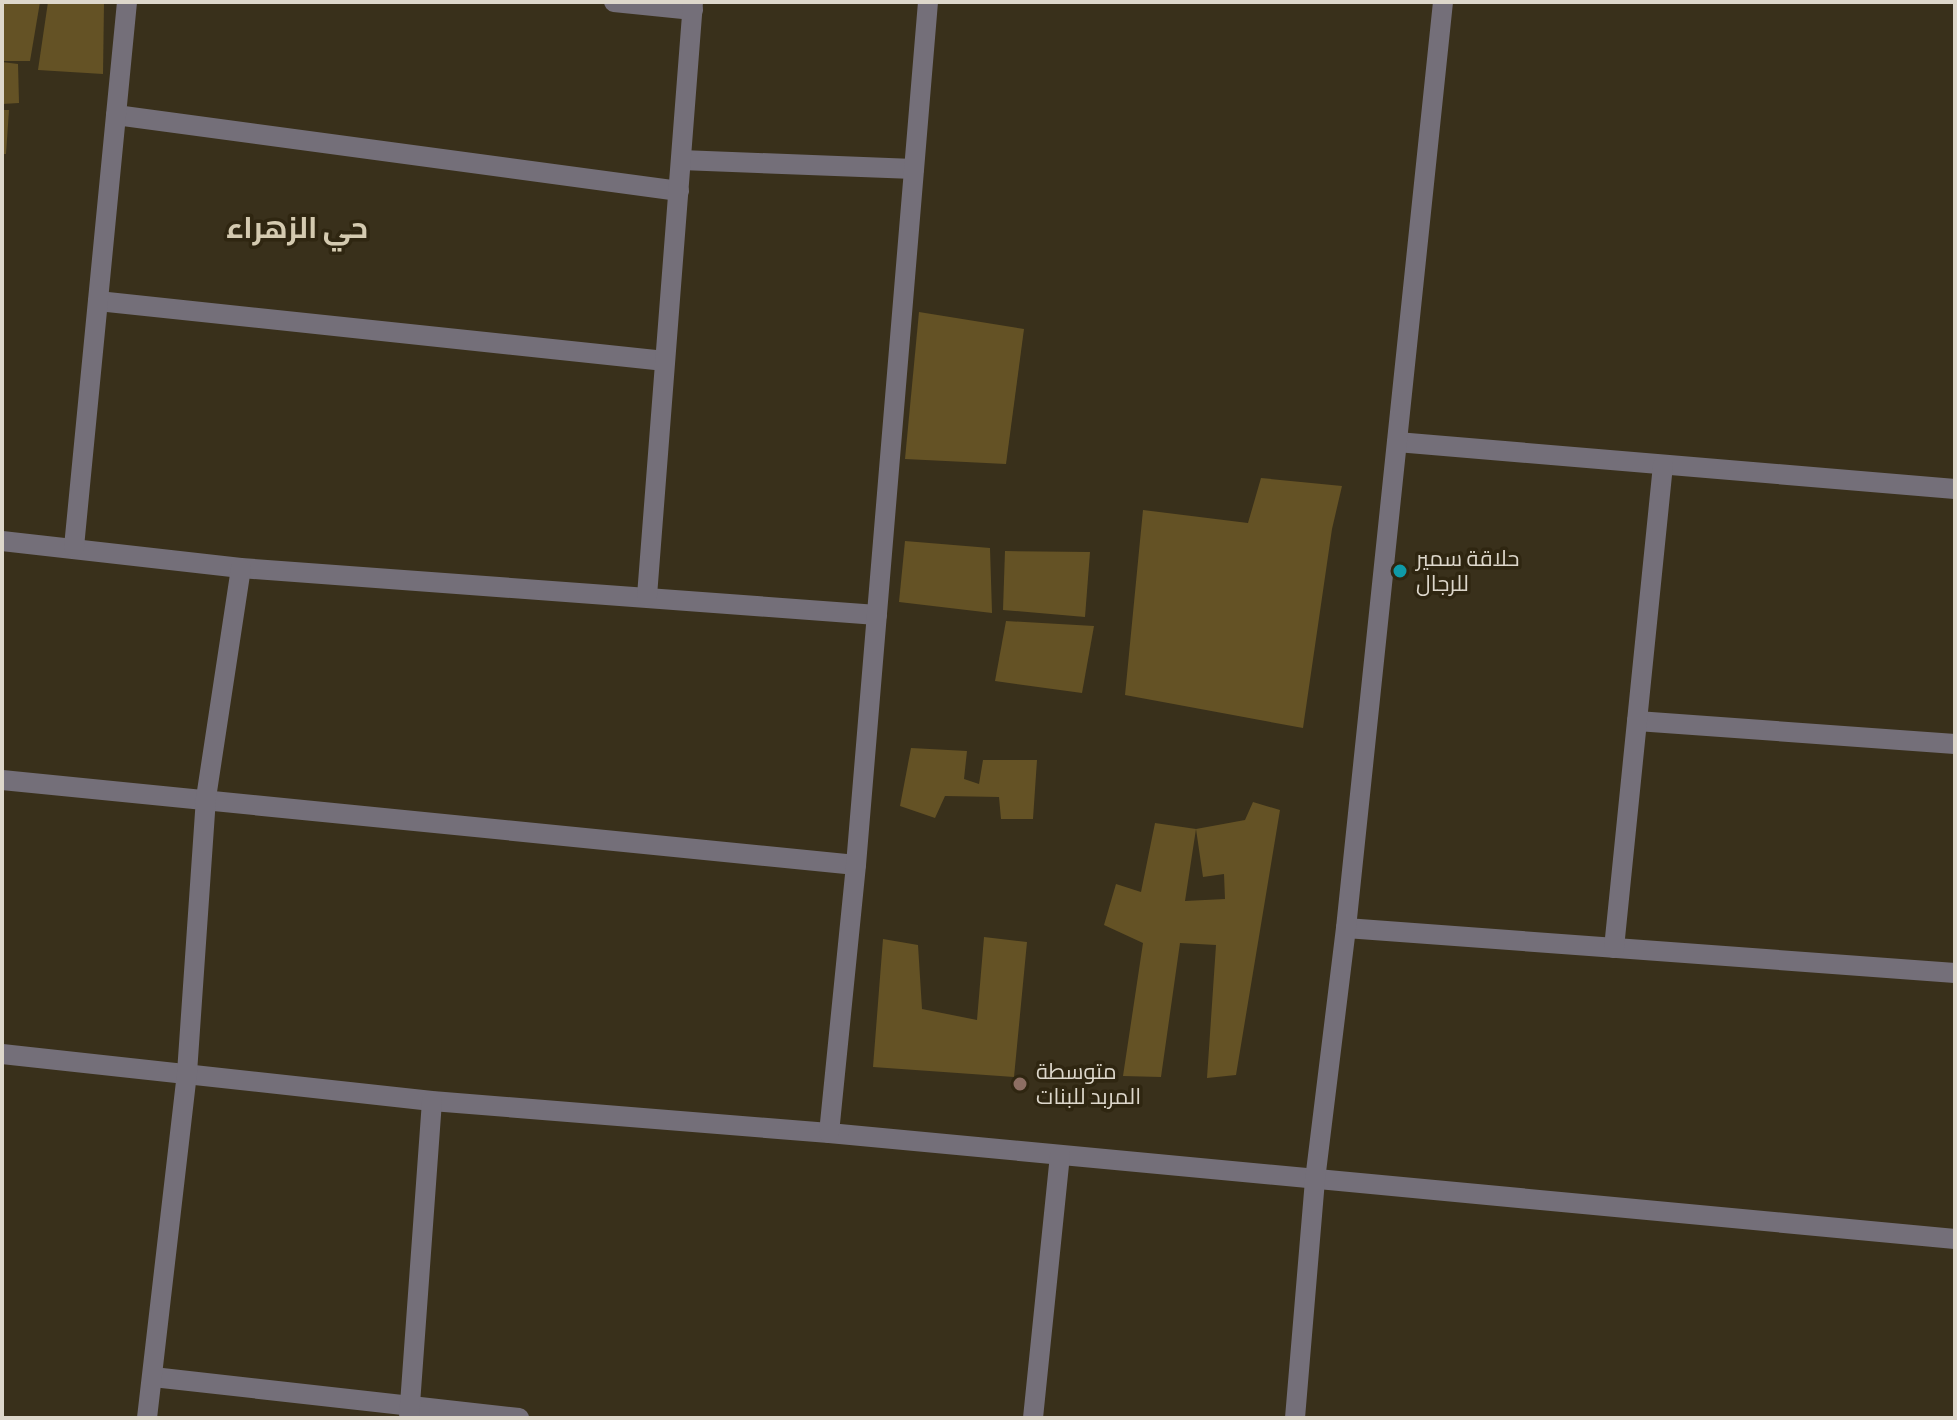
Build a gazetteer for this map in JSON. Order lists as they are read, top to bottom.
{
  "districts": ["حي الزهراء"],
  "places": ["حلاقة سمير للرجال", "متوسطة المربد للبنات"]
}
